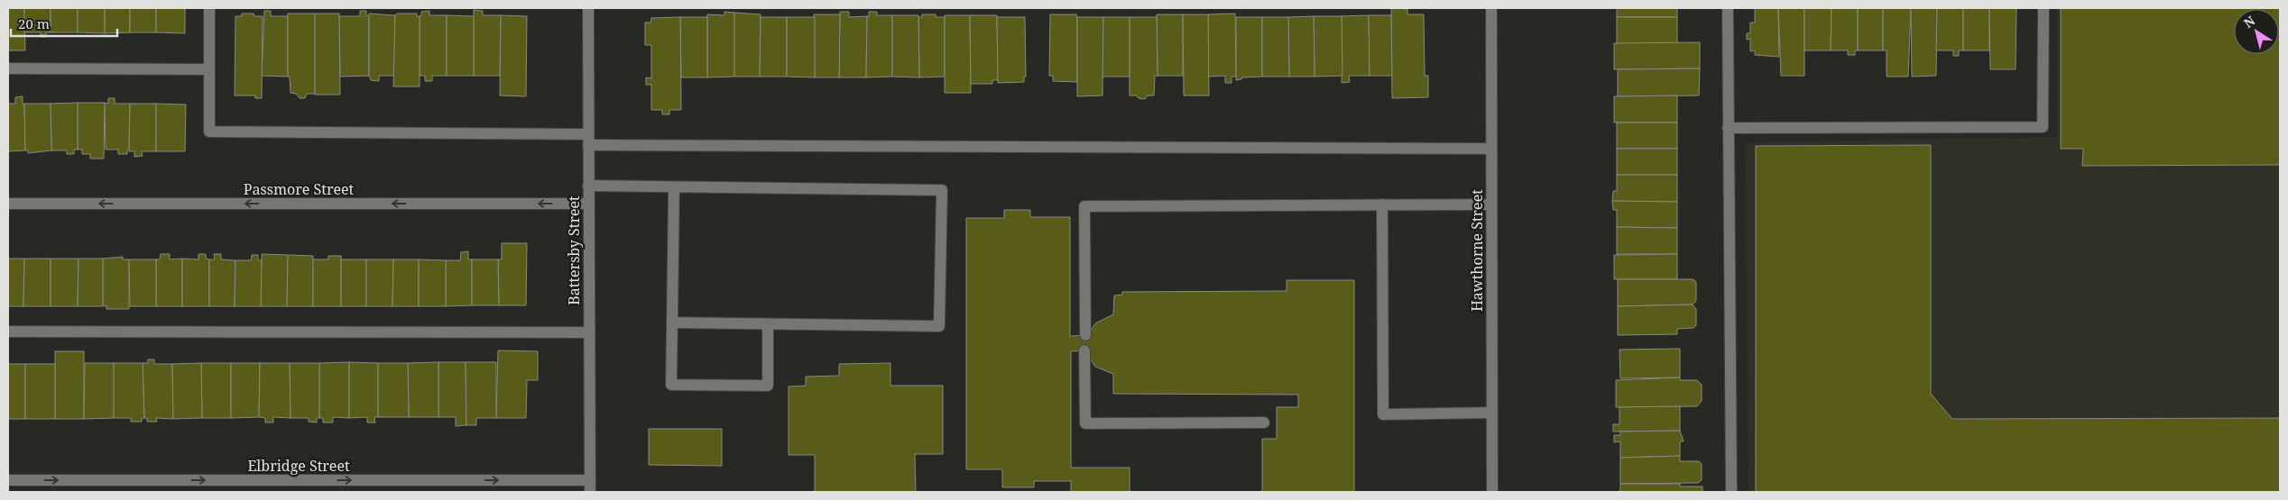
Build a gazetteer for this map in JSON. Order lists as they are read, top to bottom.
{
  "streets": {
    "street": [
      "Passmore Street",
      "Battersby Street",
      "Hawthorne Street",
      "Elbridge Street"
    ]
  },
  "crossings": [
    ["Passmore Street", "Battersby Street"],
    ["Battersby Street", "Elbridge Street"]
  ],
  "one_way": ["Passmore Street", "Elbridge Street"],
  "scale_bar": "20 m",
  "north": "top left"
}
